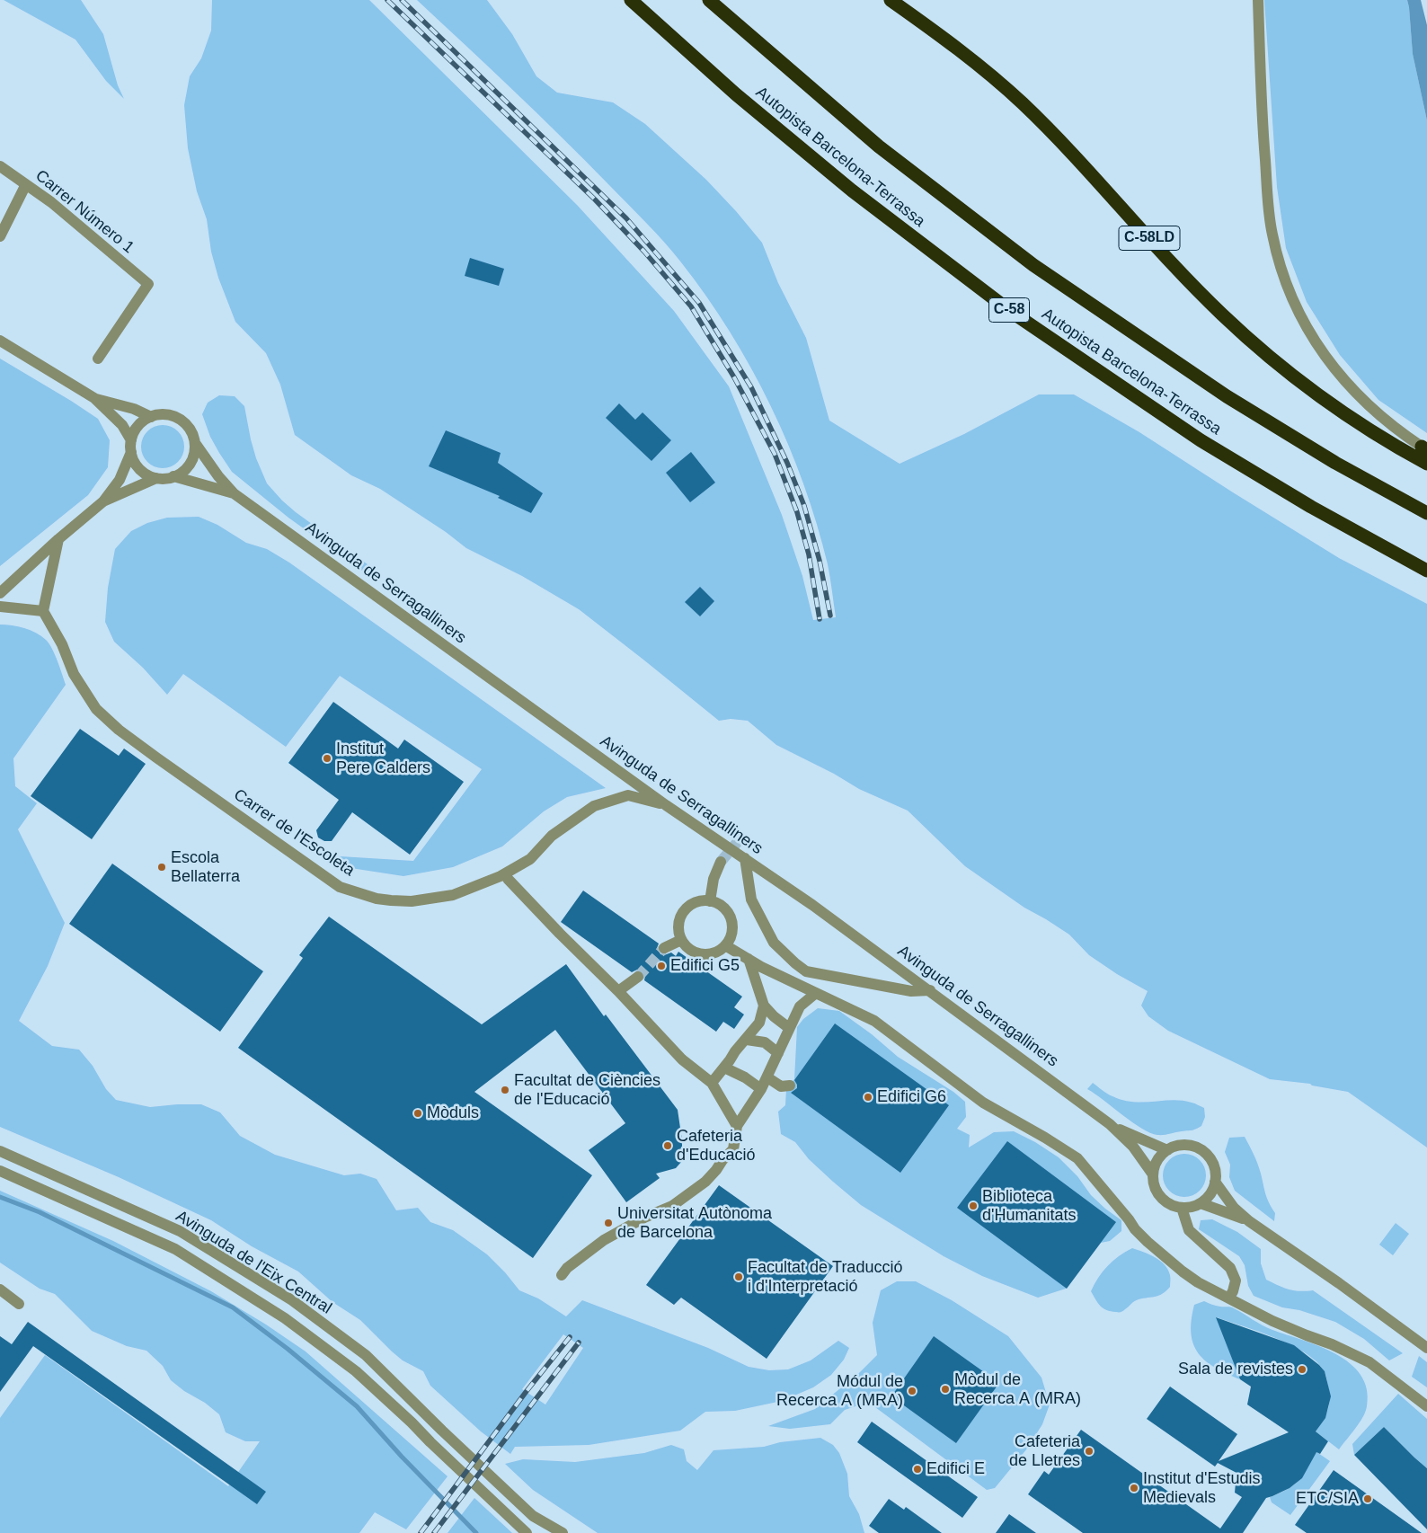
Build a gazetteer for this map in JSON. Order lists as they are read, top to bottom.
{
  "streets": {
    "highway": ["Autopista Barcelona-Terrassa", "C-58LD", "C-58"],
    "street": [
      "Carrer Número 1",
      "Avinguda de Serragalliners",
      "Carrer de l'Escoleta",
      "Avinguda de l'Eix Central"
    ]
  },
  "crossings": [
    ["Avinguda de Serragalliners", "Carrer de l'Escoleta"]
  ],
  "places": [
    "Institut Pere Calders",
    "Escola Bellaterra",
    "Edifici G5",
    "Facultat de Ciències de l'Educació",
    "Edifici G6",
    "Mòduls",
    "Cafeteria d'Educació",
    "Biblioteca d'Humanitats",
    "Universitat Autònoma de Barcelona",
    "Facultat de Traducció i d'Interpretació",
    "Sala de revistes",
    "Mòdul de Recerca A (MRA)",
    "Módul de Recerca A (MRA)",
    "Cafeteria de Lletres",
    "Edifici E",
    "Institut d'Estudis Medievals",
    "ETC/SIA"
  ]
}
